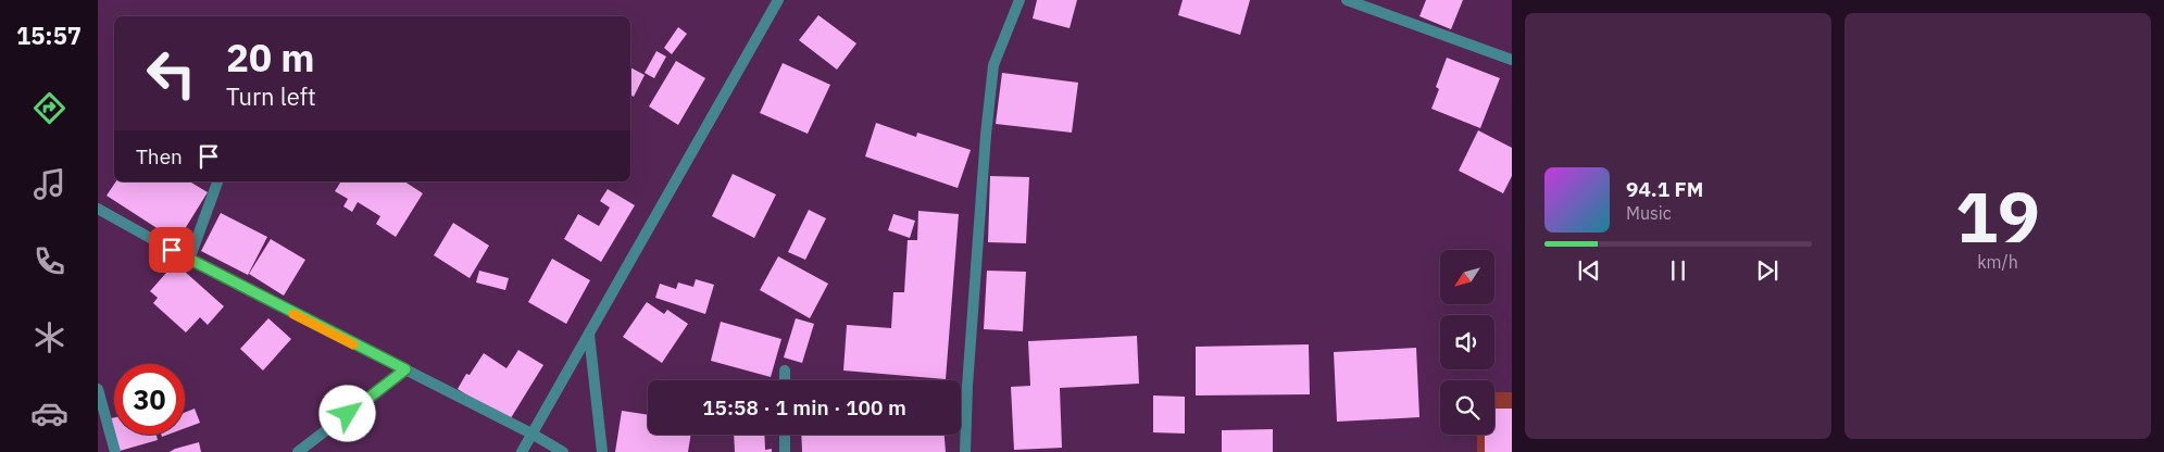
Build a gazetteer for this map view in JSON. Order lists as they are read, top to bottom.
{
  "north": "bottom left",
  "page": {
    "tabs": "15:57",
    "tile": ["19", "km/h"],
    "turn": ["20 m", "Turn left"],
    "then": "Then",
    "song": ["94.1 FM", "Music"],
    "limit": "30",
    "trip": "15:58 · 1 min · 100 m"
  }
}
